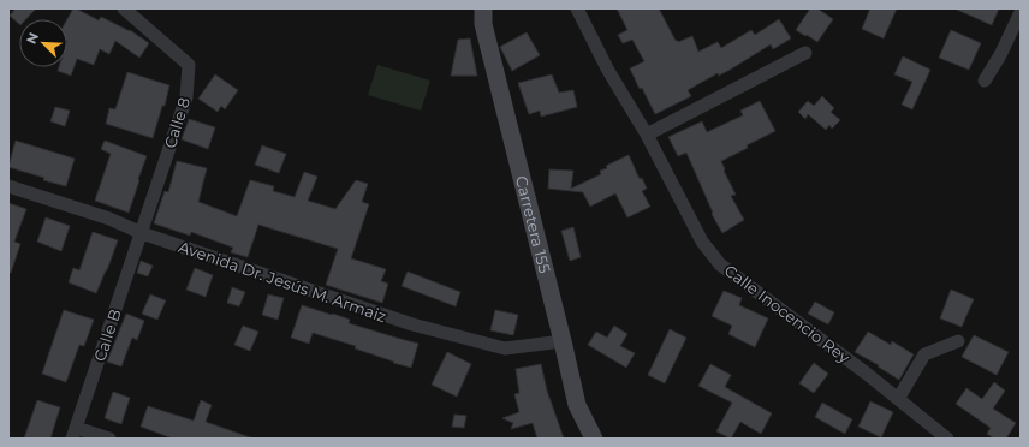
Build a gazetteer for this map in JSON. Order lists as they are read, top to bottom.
{
  "streets": {
    "street": [
      "Calle 8",
      "Carretera 155",
      "Avenida Dr. Jesús M. Armaiz",
      "Calle Inocencio Rey",
      "Calle B"
    ]
  },
  "crossings": [
    ["Calle 8", "Avenida Dr. Jesús M. Armaiz"],
    ["Calle 8", "Calle B"],
    ["Carretera 155", "Avenida Dr. Jesús M. Armaiz"],
    ["Avenida Dr. Jesús M. Armaiz", "Calle B"]
  ],
  "north": "top left"
}
